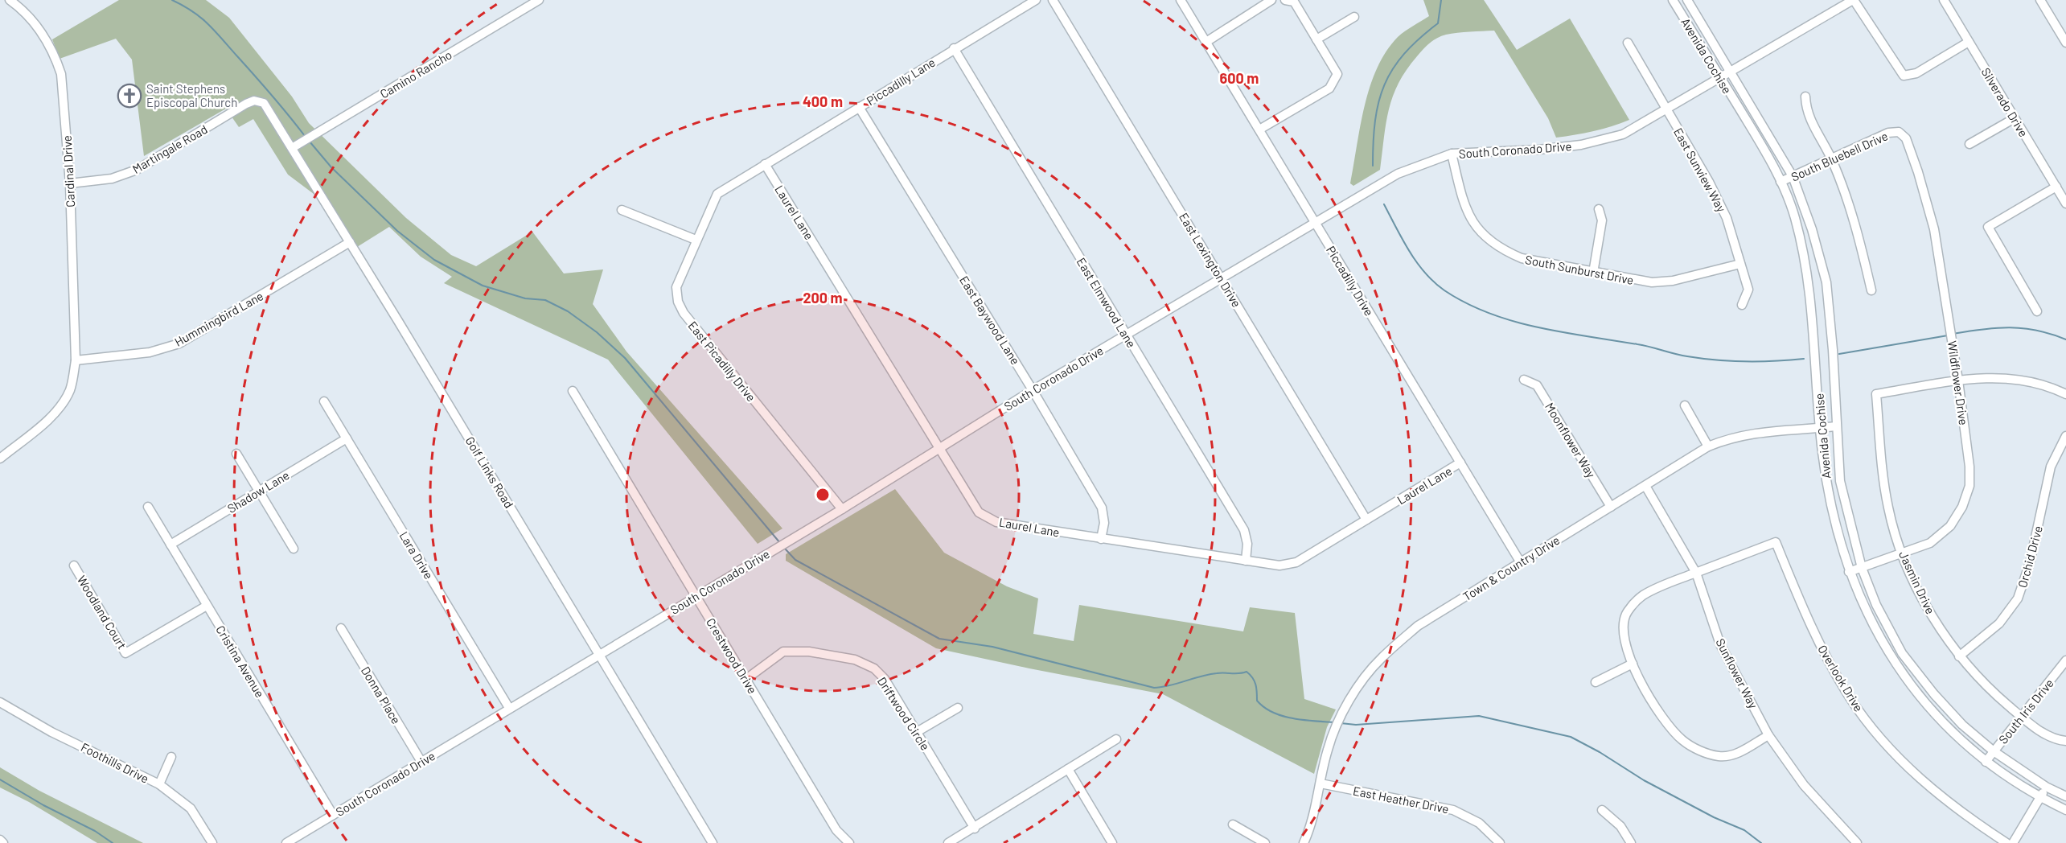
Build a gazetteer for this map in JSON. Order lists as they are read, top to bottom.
{
  "streets": {
    "street": [
      "Avenida Cochise",
      "Camino Rancho",
      "Piccadilly Lane",
      "Silverado Drive",
      "Martingale Road",
      "South Coronado Drive",
      "South Bluebell Drive",
      "East Sunview Way",
      "Cardinal Drive",
      "Laurel Lane",
      "East Lexington Drive",
      "South Sunburst Drive",
      "Piccadilly Drive",
      "East Elmwood Lane",
      "Hummingbird Lane",
      "East Baywood Lane",
      "East Picadilly Drive",
      "Wildflower Drive",
      "Moonflower Way",
      "Golf Links Road",
      "Shadow Lane",
      "Lara Drive",
      "Orchid Drive",
      "Town & Country Drive",
      "Jasmin Drive",
      "Woodland Court",
      "Crestwood Drive",
      "Cristina Avenue",
      "Sunflower Way",
      "Overlook Drive",
      "Donna Place",
      "South Iris Drive",
      "Driftwood Circle",
      "Foothills Drive",
      "East Heather Drive"
    ]
  },
  "crossings": [
    ["Avenida Cochise", "South Coronado Drive"],
    ["Avenida Cochise", "South Bluebell Drive"],
    ["Avenida Cochise", "Wildflower Drive"],
    ["Avenida Cochise", "Town & Country Drive"],
    ["Avenida Cochise", "South Iris Drive"],
    ["Camino Rancho", "Golf Links Road"],
    ["Piccadilly Lane", "Laurel Lane"],
    ["Piccadilly Lane", "East Elmwood Lane"],
    ["Piccadilly Lane", "East Baywood Lane"],
    ["Piccadilly Lane", "East Picadilly Drive"],
    ["Martingale Road", "Cardinal Drive"],
    ["Martingale Road", "Golf Links Road"],
    ["South Coronado Drive", "East Sunview Way"],
    ["South Coronado Drive", "Laurel Lane"],
    ["South Coronado Drive", "East Lexington Drive"],
    ["South Coronado Drive", "South Sunburst Drive"],
    ["South Coronado Drive", "Piccadilly Drive"],
    ["South Coronado Drive", "East Elmwood Lane"],
    ["South Coronado Drive", "East Baywood Lane"],
    ["South Coronado Drive", "East Picadilly Drive"],
    ["South Coronado Drive", "Golf Links Road"],
    ["South Coronado Drive", "Lara Drive"],
    ["South Coronado Drive", "Crestwood Drive"],
    ["South Coronado Drive", "Cristina Avenue"],
    ["South Coronado Drive", "Donna Place"],
    ["South Bluebell Drive", "Wildflower Drive"],
    ["East Sunview Way", "South Sunburst Drive"],
    ["Cardinal Drive", "Hummingbird Lane"],
    ["Laurel Lane", "East Lexington Drive"],
    ["Laurel Lane", "Piccadilly Drive"],
    ["Laurel Lane", "East Elmwood Lane"],
    ["Laurel Lane", "East Baywood Lane"],
    ["Piccadilly Drive", "Town & Country Drive"],
    ["Hummingbird Lane", "Golf Links Road"],
    ["Wildflower Drive", "Jasmin Drive"],
    ["Moonflower Way", "Town & Country Drive"],
    ["Shadow Lane", "Lara Drive"],
    ["Shadow Lane", "Cristina Avenue"],
    ["Orchid Drive", "Jasmin Drive"],
    ["Town & Country Drive", "Sunflower Way"],
    ["Town & Country Drive", "East Heather Drive"],
    ["Jasmin Drive", "South Iris Drive"],
    ["Woodland Court", "Cristina Avenue"],
    ["Crestwood Drive", "Driftwood Circle"],
    ["Sunflower Way", "Overlook Drive"]
  ],
  "places": {
    "church": ["Saint Stephens Episcopal Church"]
  },
  "rings": ["600 m", "400 m", "200 m"]
}
